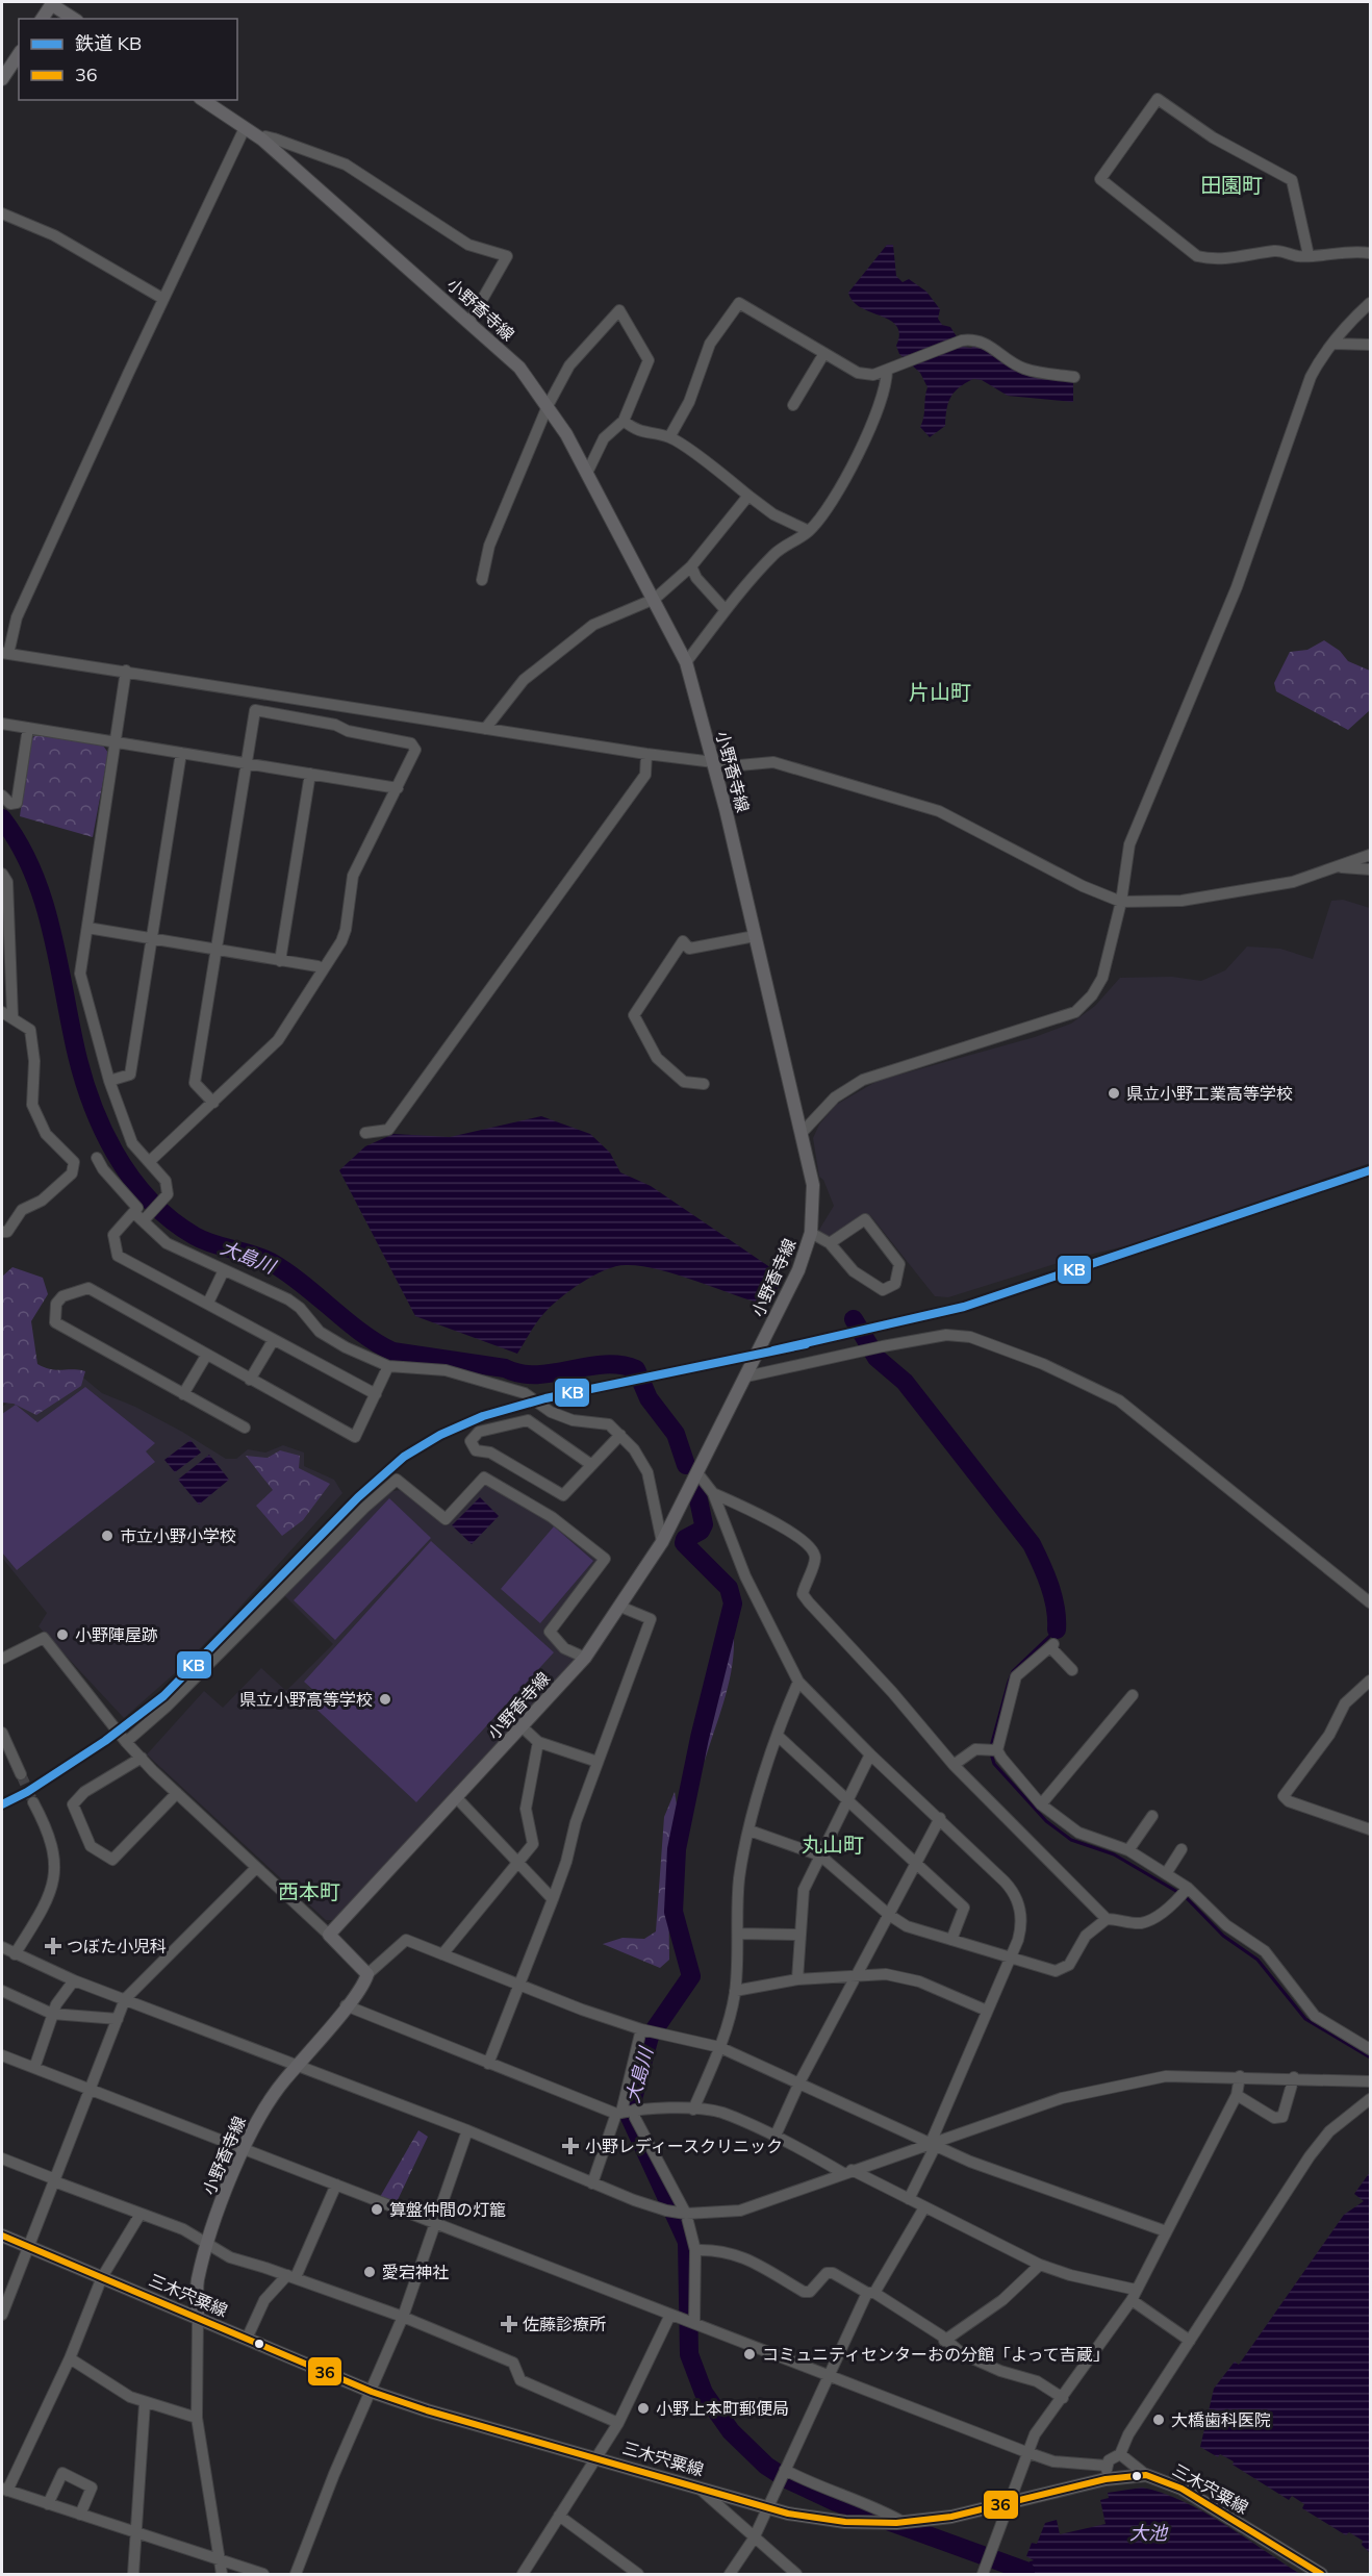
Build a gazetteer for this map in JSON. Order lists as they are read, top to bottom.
{
  "streets": {
    "main road": ["小野香寺線", "三木宍粟線"]
  },
  "crossings": [
    ["小野香寺線", "三木宍粟線"]
  ],
  "districts": [
    "田園町",
    "片山町",
    "丸山町",
    "西本町"
  ],
  "water": ["大島川", "大池"],
  "places": {
    "other": [
      "県立小野工業高等学校",
      "市立小野小学校",
      "小野陣屋跡",
      "県立小野高等学校",
      "算盤仲間の灯籠",
      "愛宕神社",
      "コミュニティセンターおの分館「よって吉蔵」",
      "小野上本町郵便局",
      "大橋歯科医院"
    ],
    "health": ["つぼた小児科", "小野レディースクリニック", "佐藤診療所"]
  },
  "lines": ["rail line KB", "transit line 36"],
  "legend": ["鉄道 KB", "36"]
}
